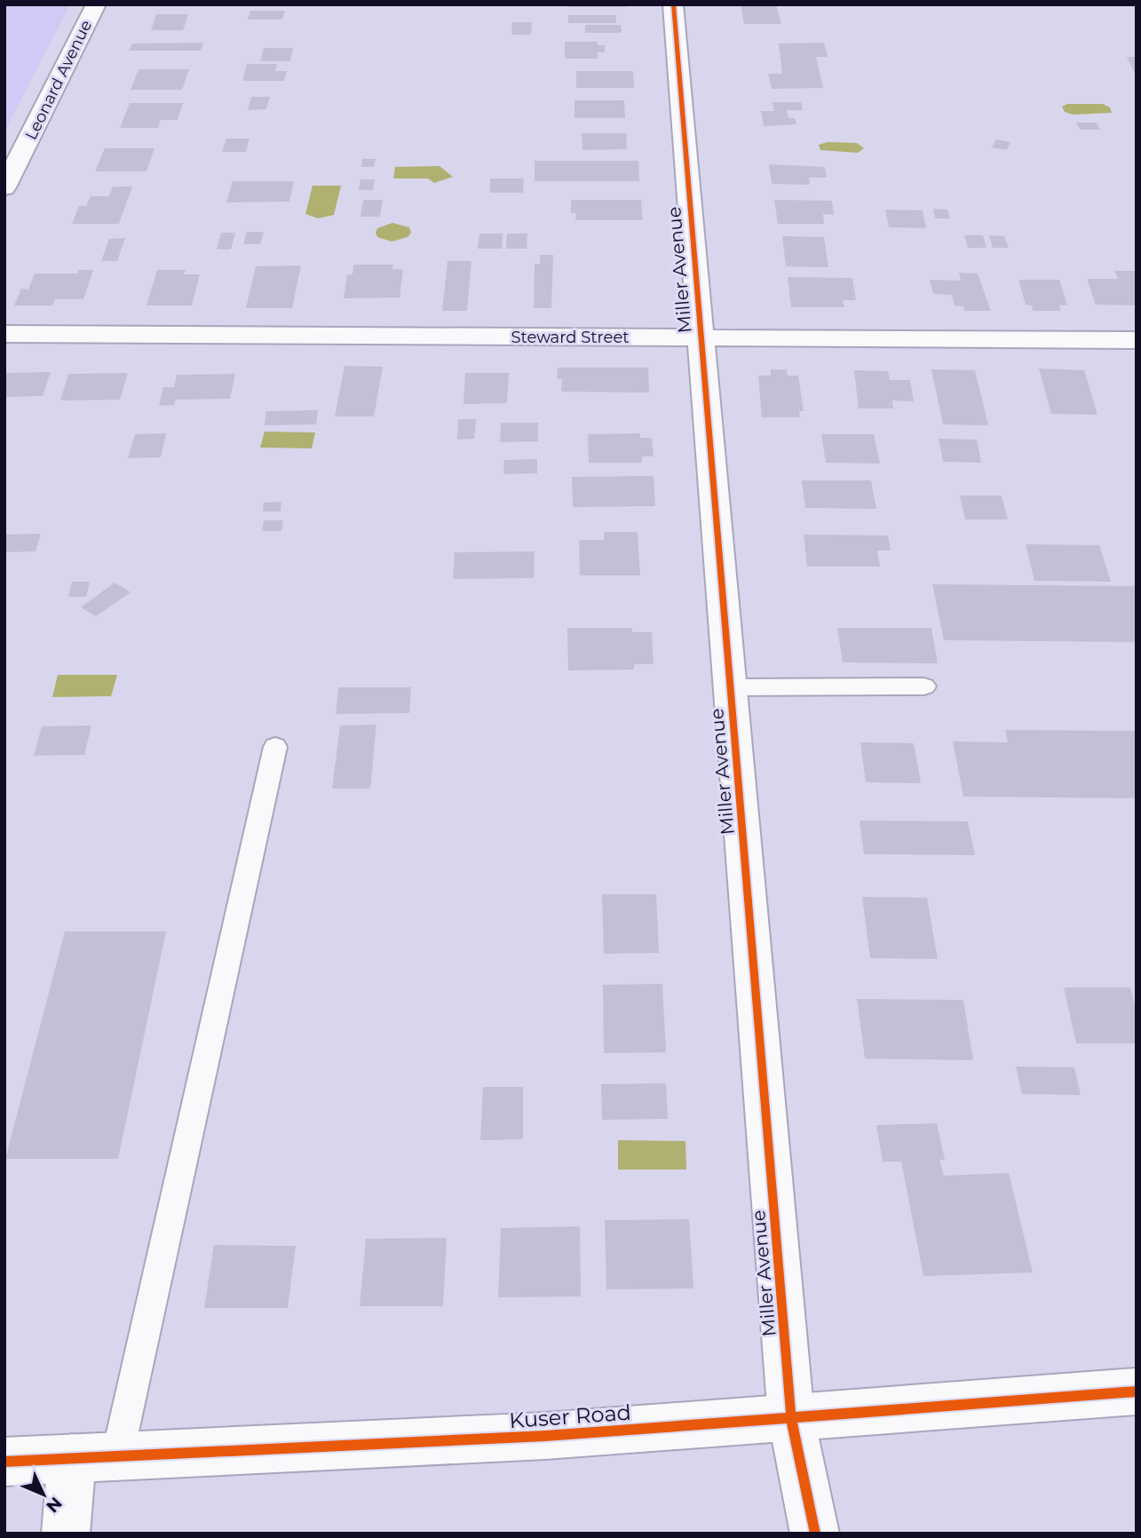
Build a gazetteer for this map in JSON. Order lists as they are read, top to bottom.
{
  "streets": {
    "street": [
      "Leonard Avenue",
      "Miller Avenue",
      "Steward Street",
      "Kuser Road"
    ]
  },
  "crossings": [
    ["Miller Avenue", "Steward Street"],
    ["Miller Avenue", "Kuser Road"]
  ],
  "north": "bottom right"
}
